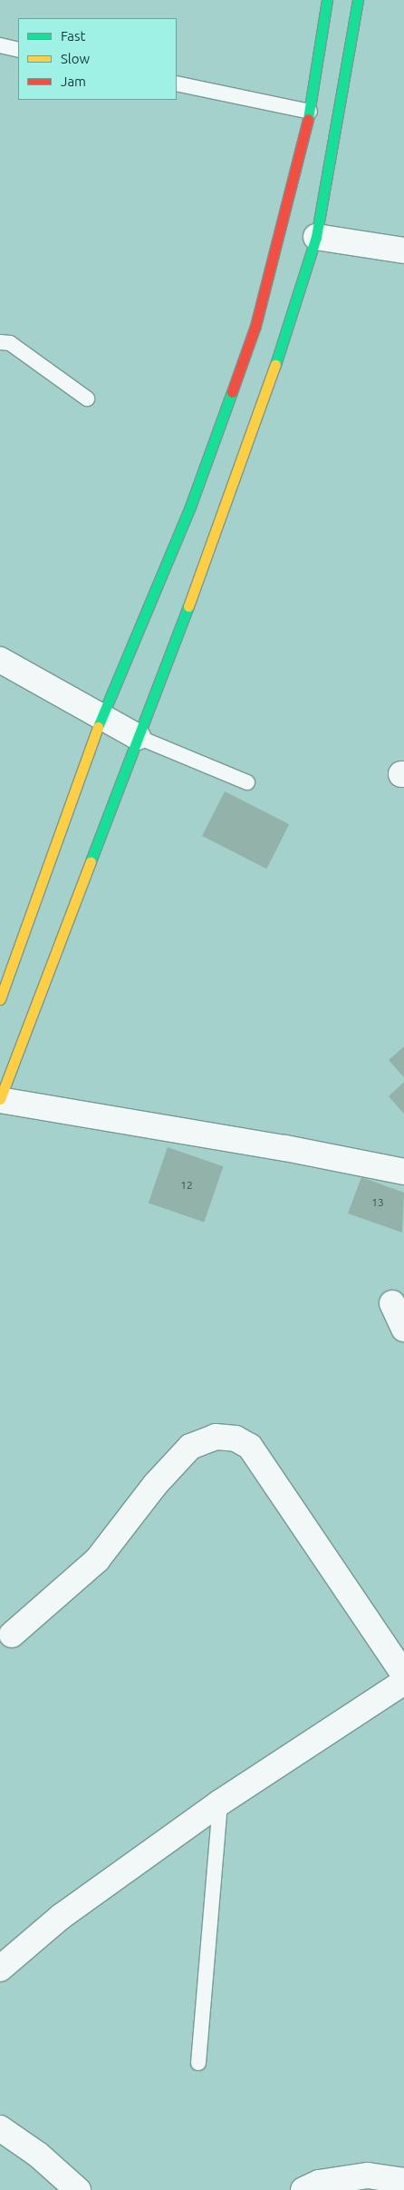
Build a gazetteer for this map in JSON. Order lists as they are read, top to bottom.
{
  "house_numbers": ["12", "13"],
  "legend": ["Fast", "Slow", "Jam"]
}
